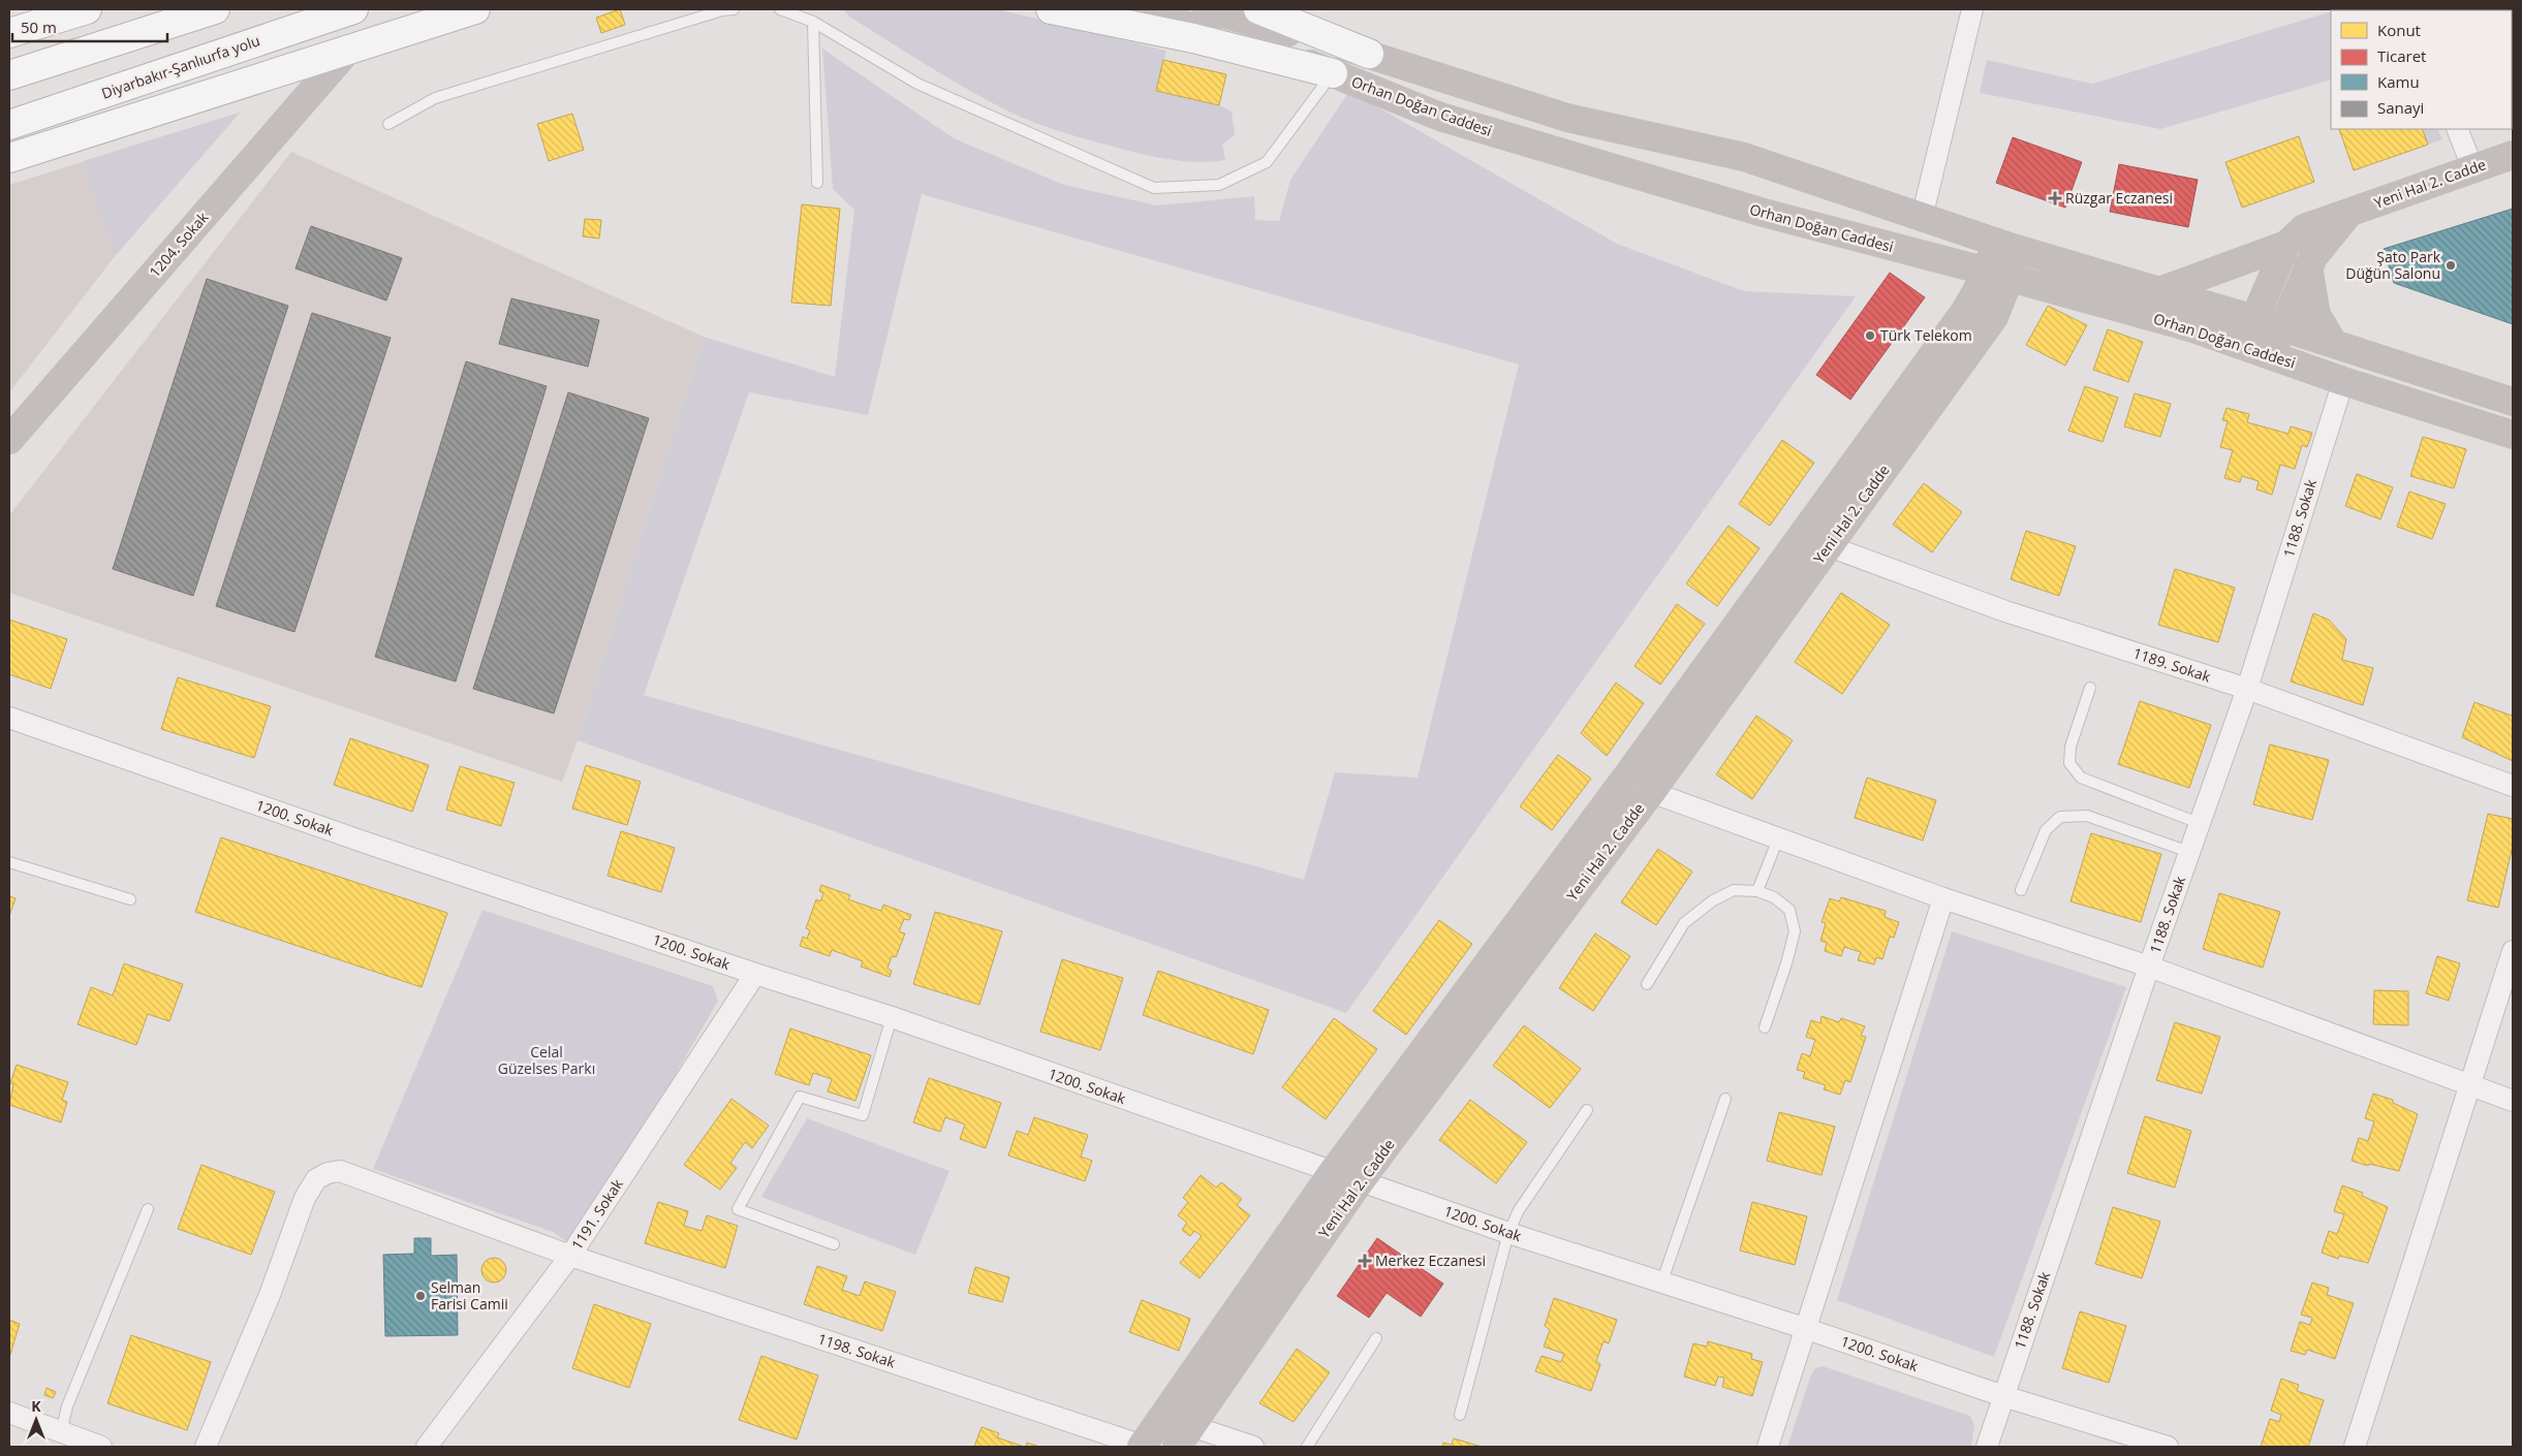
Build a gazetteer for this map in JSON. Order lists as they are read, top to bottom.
{
  "streets": {
    "highway": ["Diyarbakır-Şanlıurfa yolu"],
    "street": [
      "Orhan Doğan Caddesi",
      "Yeni Hal 2. Cadde",
      "1204. Sokak",
      "1188. Sokak",
      "1189. Sokak",
      "1200. Sokak",
      "1191. Sokak",
      "1198. Sokak"
    ]
  },
  "crossings": [
    ["Orhan Doğan Caddesi", "Yeni Hal 2. Cadde"],
    ["Orhan Doğan Caddesi", "1188. Sokak"],
    ["Yeni Hal 2. Cadde", "1189. Sokak"],
    ["Yeni Hal 2. Cadde", "1200. Sokak"],
    ["1188. Sokak", "1189. Sokak"],
    ["1188. Sokak", "1200. Sokak"],
    ["1200. Sokak", "1191. Sokak"],
    ["1191. Sokak", "1198. Sokak"]
  ],
  "parks": ["Celal Güzelses Parkı"],
  "places": {
    "health": ["Rüzgar Eczanesi", "Merkez Eczanesi"],
    "other": ["Şato Park Düğün Salonu", "Türk Telekom", "Selman Farisi Camii"]
  },
  "legend": [
    "Konut",
    "Ticaret",
    "Kamu",
    "Sanayi"
  ],
  "scale_bar": "50 m",
  "north": "top"
}
